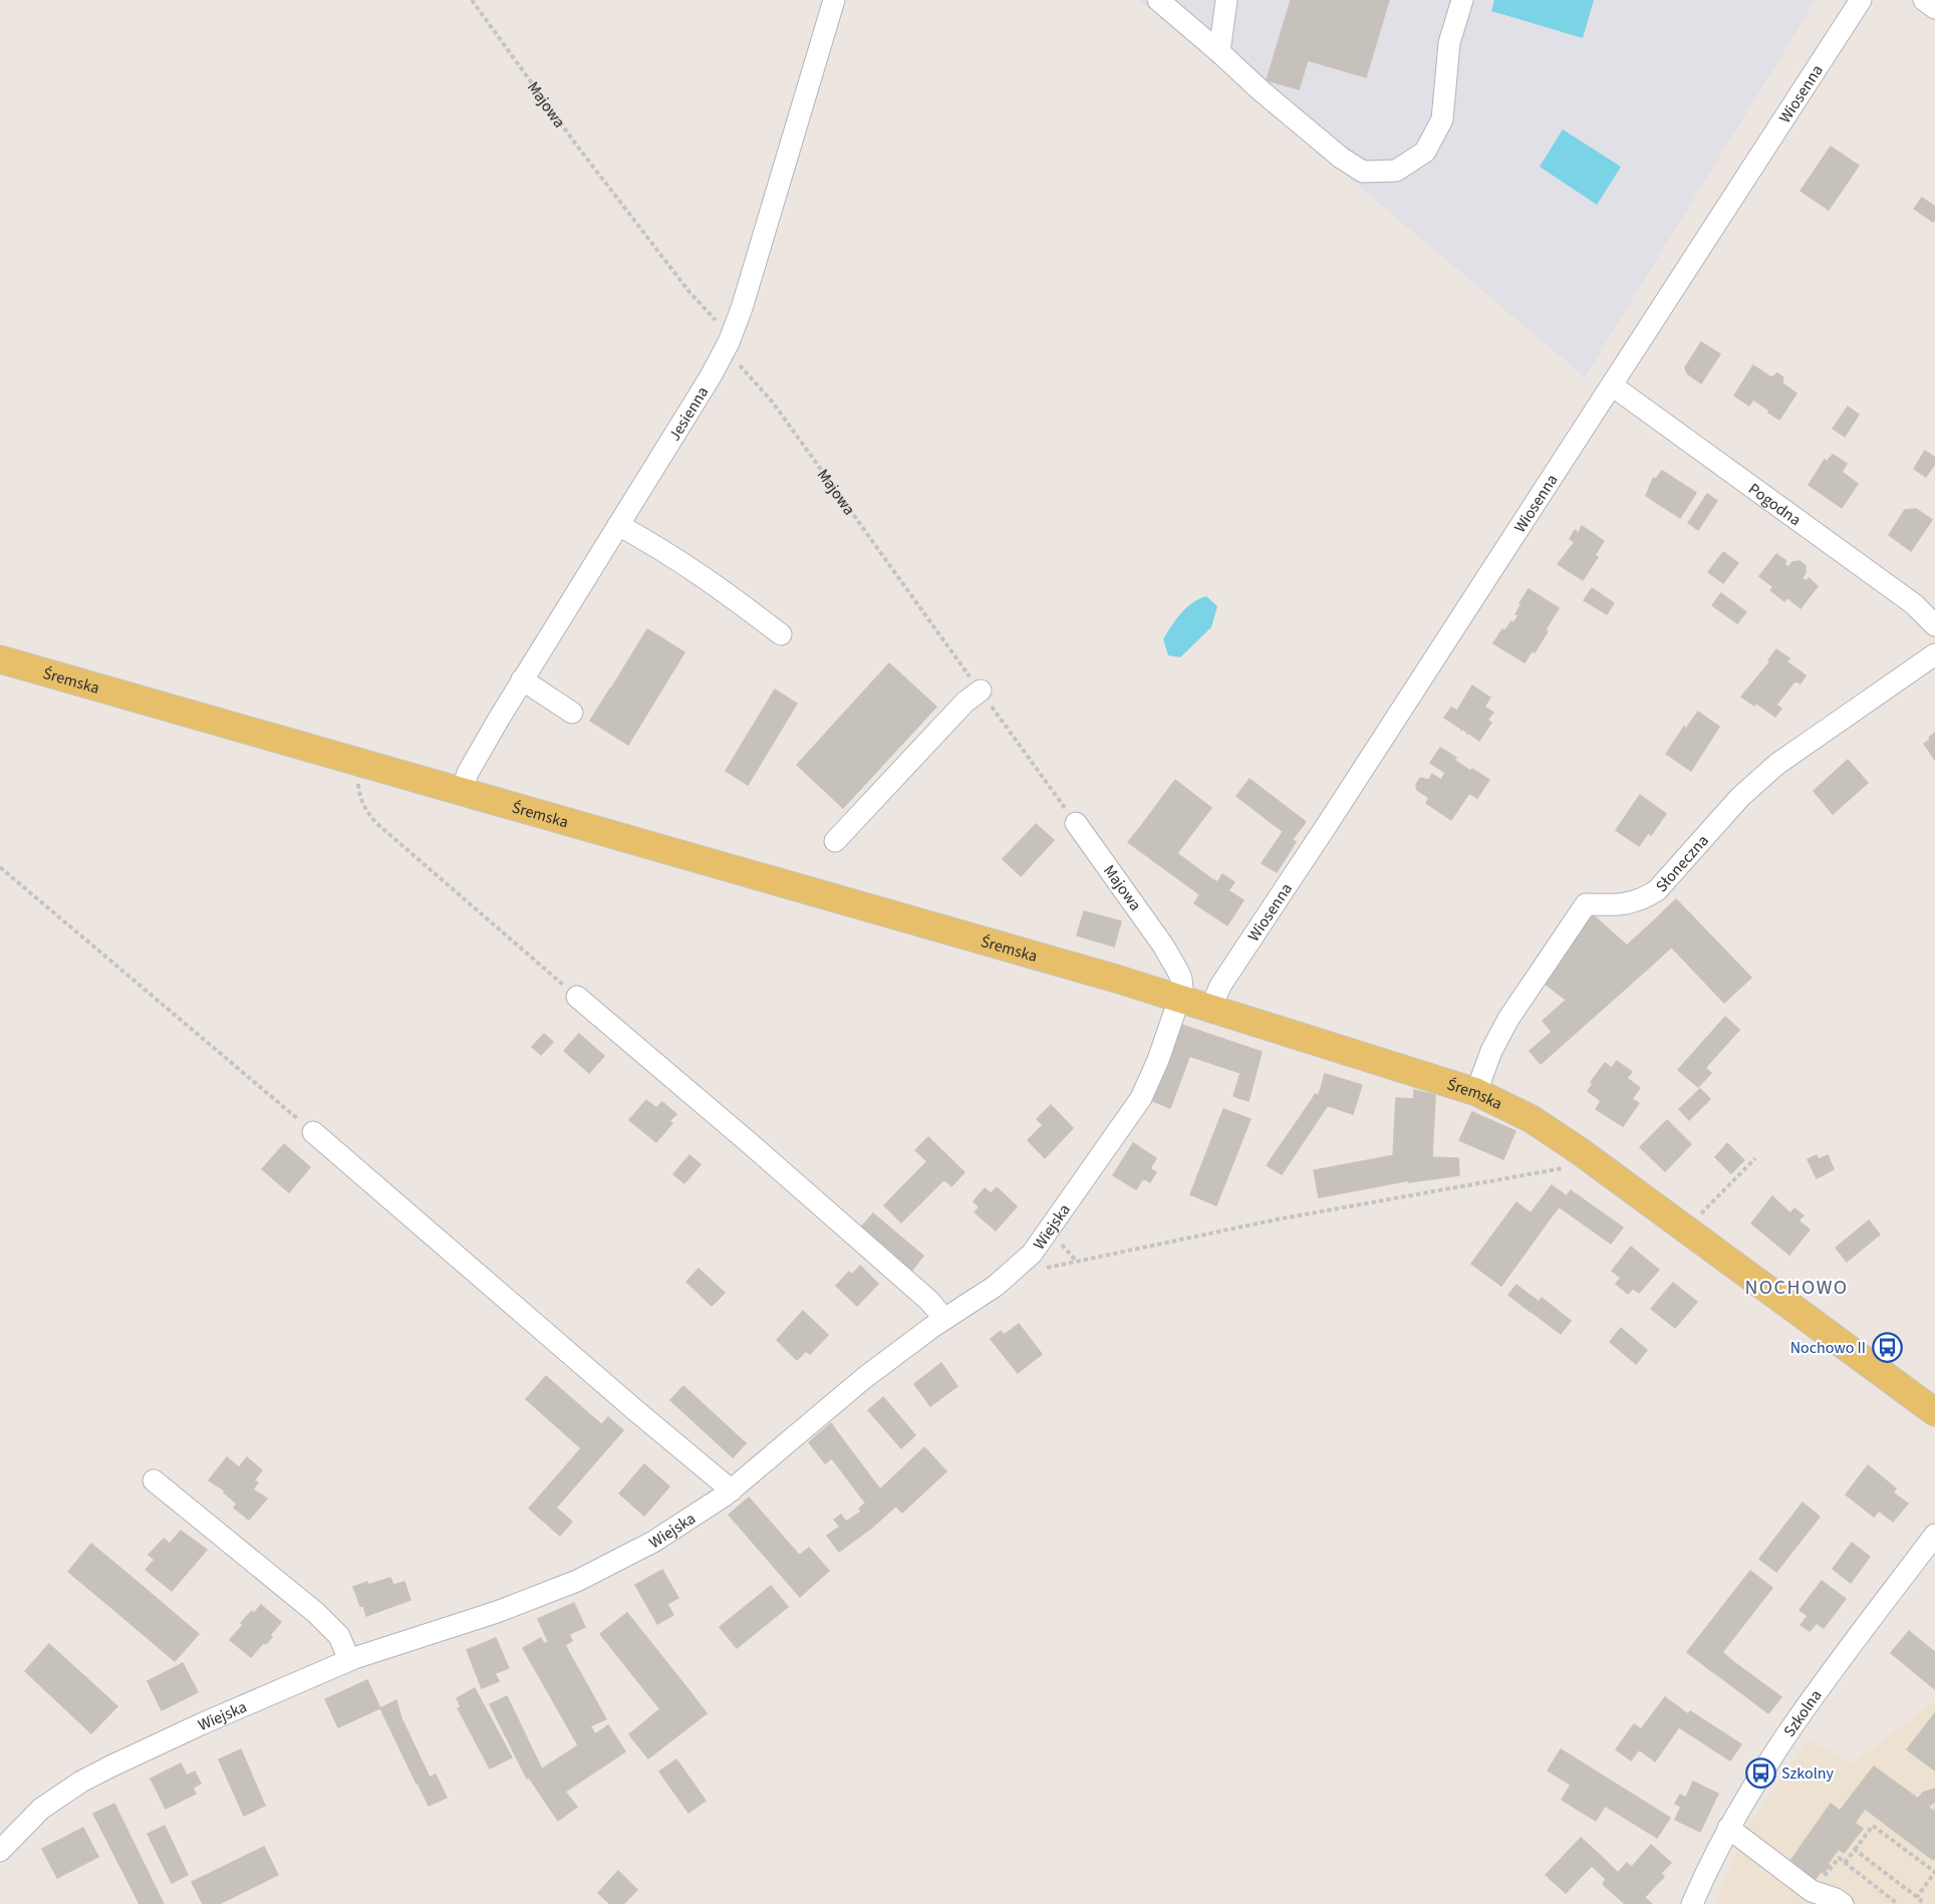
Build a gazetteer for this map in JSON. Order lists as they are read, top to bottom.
{
  "streets": {
    "main road": ["Śremska"],
    "street": [
      "Wiosenna",
      "Majowa",
      "Jesienna",
      "Pogodna",
      "Słoneczna",
      "Wiejska",
      "Szkolna"
    ]
  },
  "crossings": [
    ["Wiosenna", "Pogodna"],
    ["Wiosenna", "Śremska"],
    ["Majowa", "Jesienna"],
    ["Majowa", "Śremska"],
    ["Majowa", "Wiejska"],
    ["Jesienna", "Śremska"],
    ["Śremska", "Słoneczna"],
    ["Śremska", "Wiejska"]
  ],
  "districts": ["NOCHOWO"],
  "places": {
    "bus stop": ["Nochowo II", "Szkolny"]
  }
}
